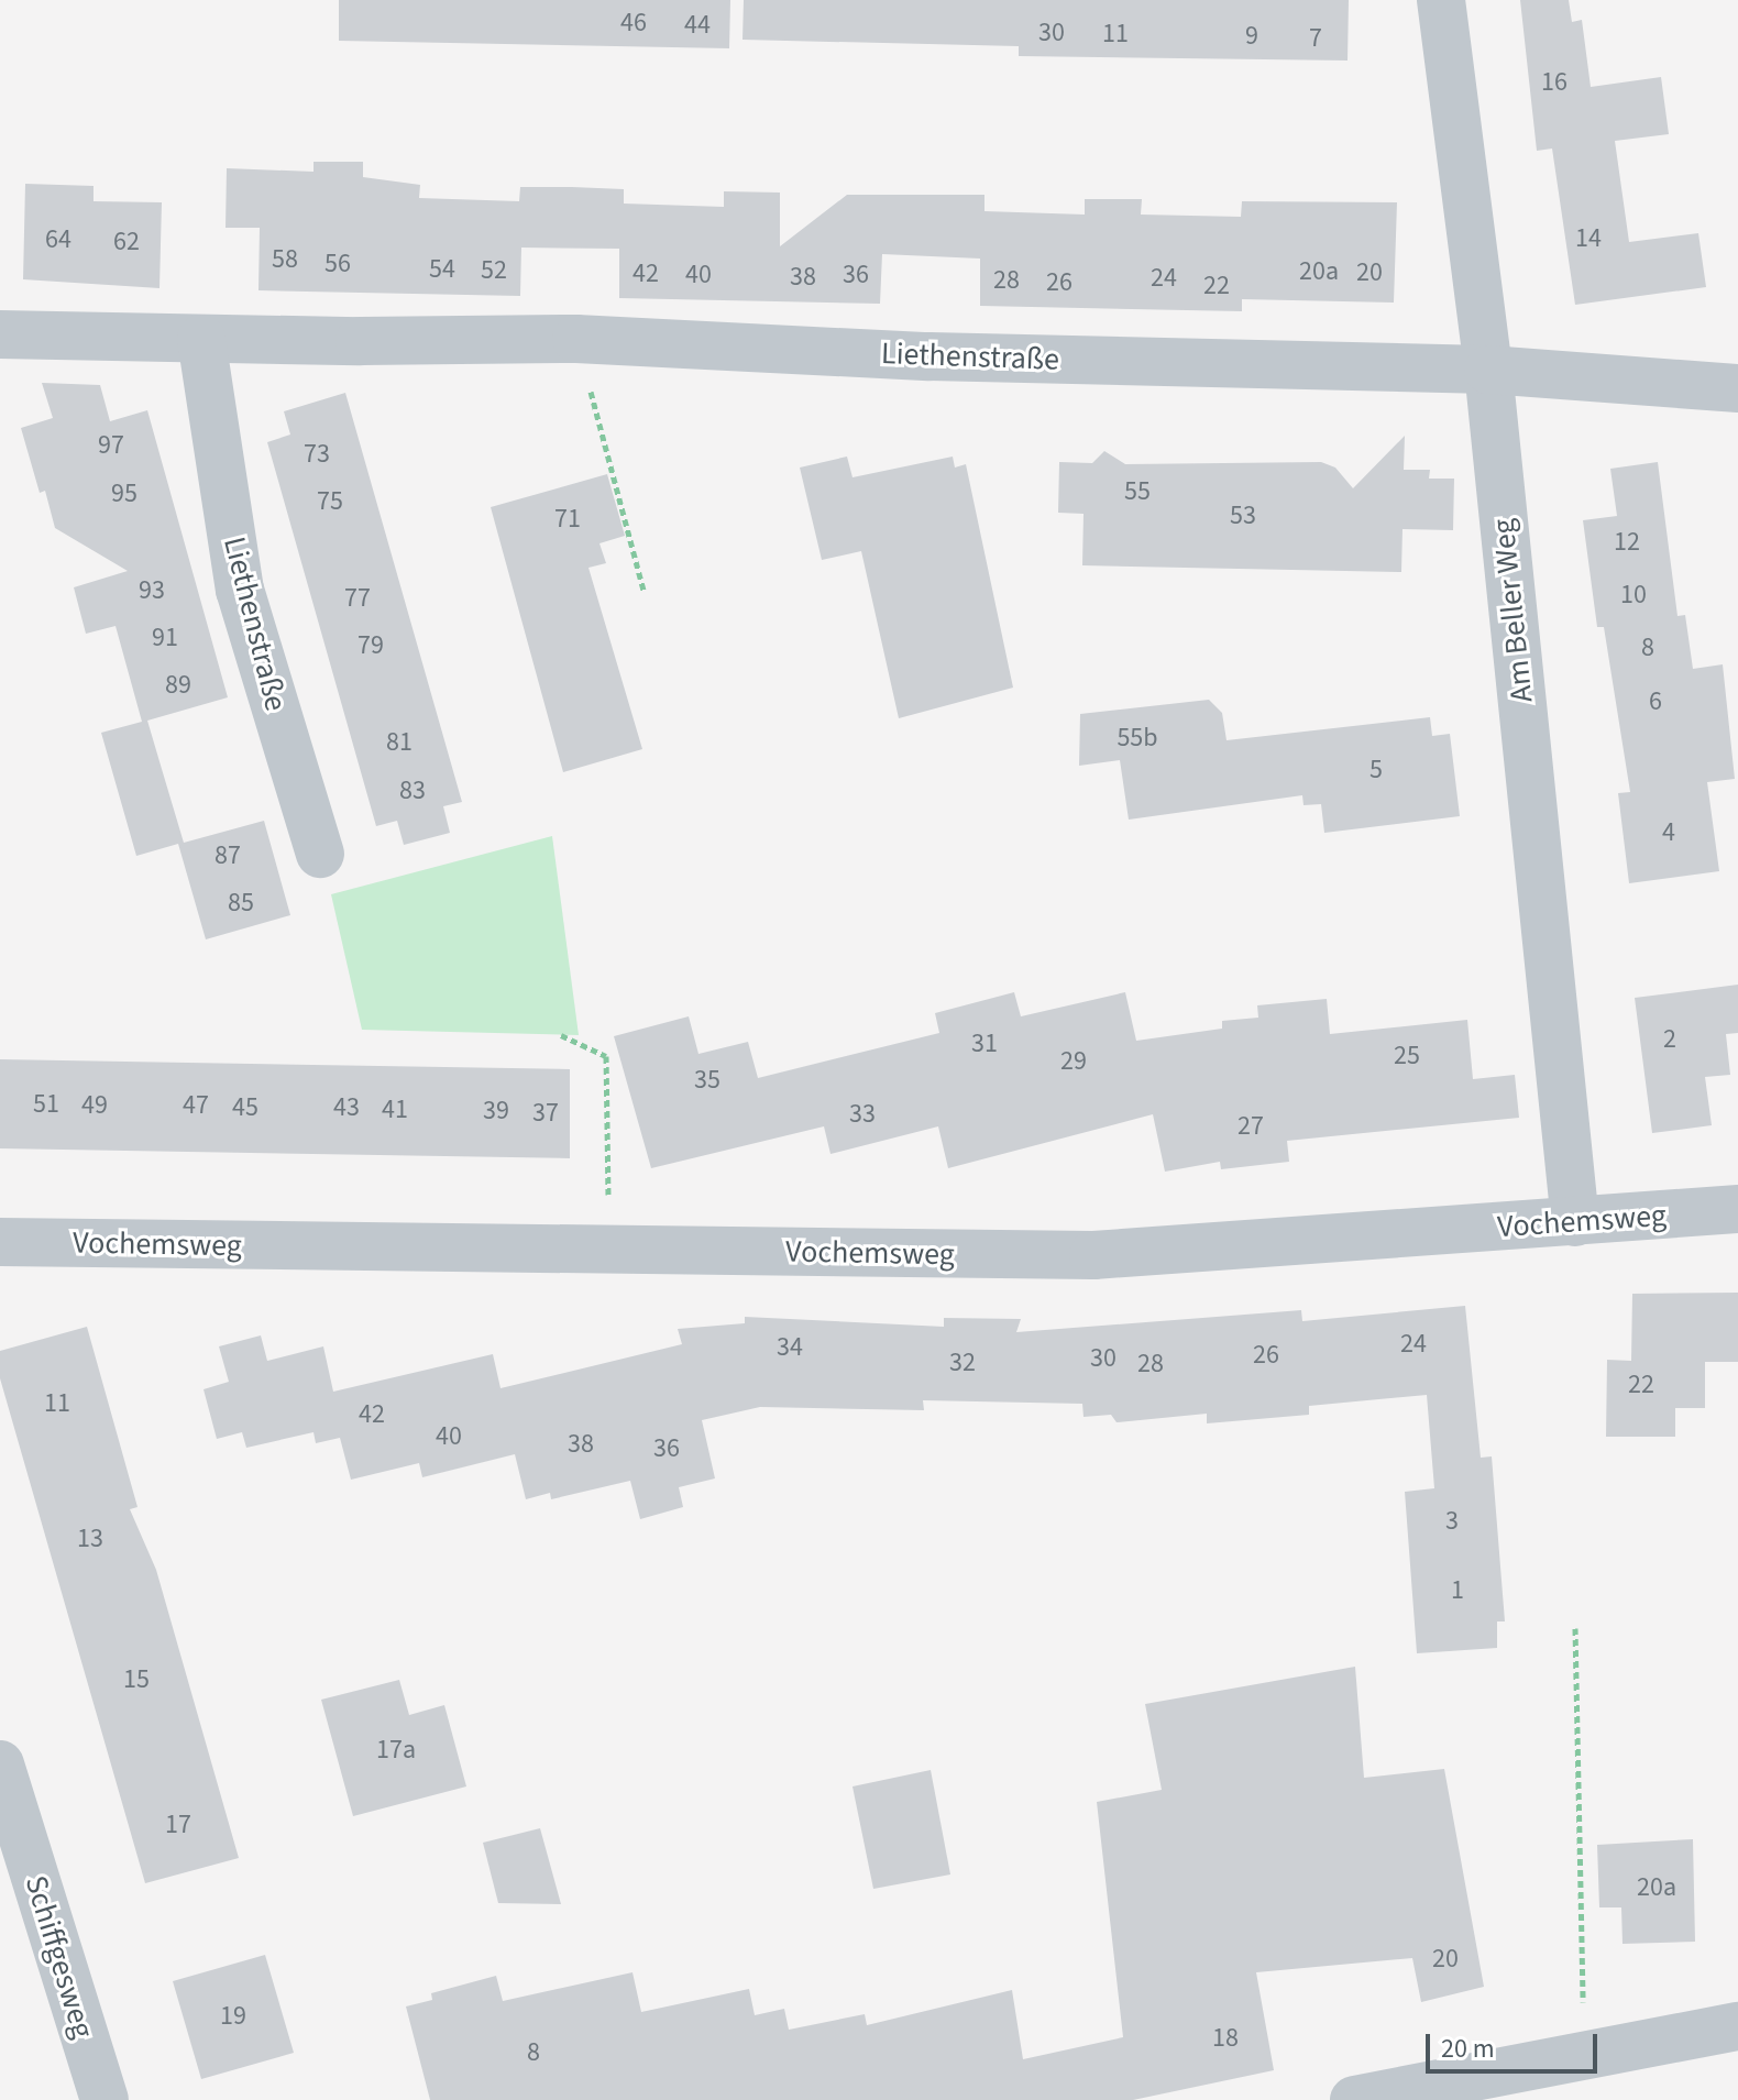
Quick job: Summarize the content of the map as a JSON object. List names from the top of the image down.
{
  "streets": {
    "street": [
      "Liethenstraße",
      "Am Beller Weg",
      "Vochemsweg",
      "Schiffgesweg"
    ]
  },
  "crossings": [
    ["Liethenstraße", "Am Beller Weg"],
    ["Am Beller Weg", "Vochemsweg"]
  ],
  "house_numbers": [
    "46",
    "44",
    "30",
    "11",
    "9",
    "7",
    "16",
    "14",
    "64",
    "62",
    "58",
    "56",
    "54",
    "52",
    "20a",
    "20",
    "42",
    "40",
    "36",
    "38",
    "24",
    "28",
    "26",
    "22",
    "97",
    "73",
    "55",
    "95",
    "75",
    "53",
    "71",
    "12",
    "93",
    "10",
    "77",
    "91",
    "79",
    "8",
    "89",
    "6",
    "55b",
    "81",
    "5",
    "83",
    "4",
    "87",
    "85",
    "2",
    "31",
    "25",
    "29",
    "35",
    "51",
    "49",
    "47",
    "45",
    "43",
    "41",
    "39",
    "37",
    "33",
    "27",
    "24",
    "34",
    "26",
    "30",
    "32",
    "28",
    "22",
    "11",
    "42",
    "40",
    "38",
    "36",
    "3",
    "13",
    "1",
    "15",
    "17a",
    "17",
    "20a",
    "20",
    "19",
    "18",
    "8"
  ],
  "scale_bar": "20 m"
}
